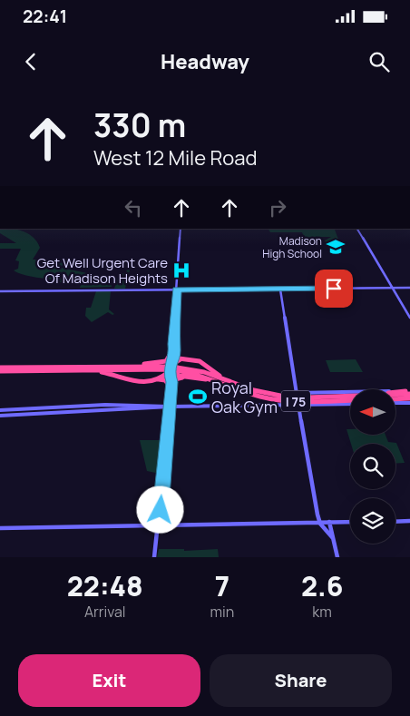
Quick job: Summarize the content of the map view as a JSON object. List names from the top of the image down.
{
  "streets": {
    "highway": ["I 75"]
  },
  "places": {
    "school or university": ["Madison High School"],
    "hospital": ["Get Well Urgent Care Of Madison Heights"],
    "sports": ["Royal Oak Gym"]
  },
  "north": "left",
  "page": {
    "status": "22:41",
    "header": "Headway",
    "turn": ["330 m", "West 12 Mile Road"],
    "eta": [
      "22:48",
      "Arrival",
      "7",
      "min",
      "2.6",
      "km"
    ],
    "buttons": ["Exit", "Share"]
  }
}
